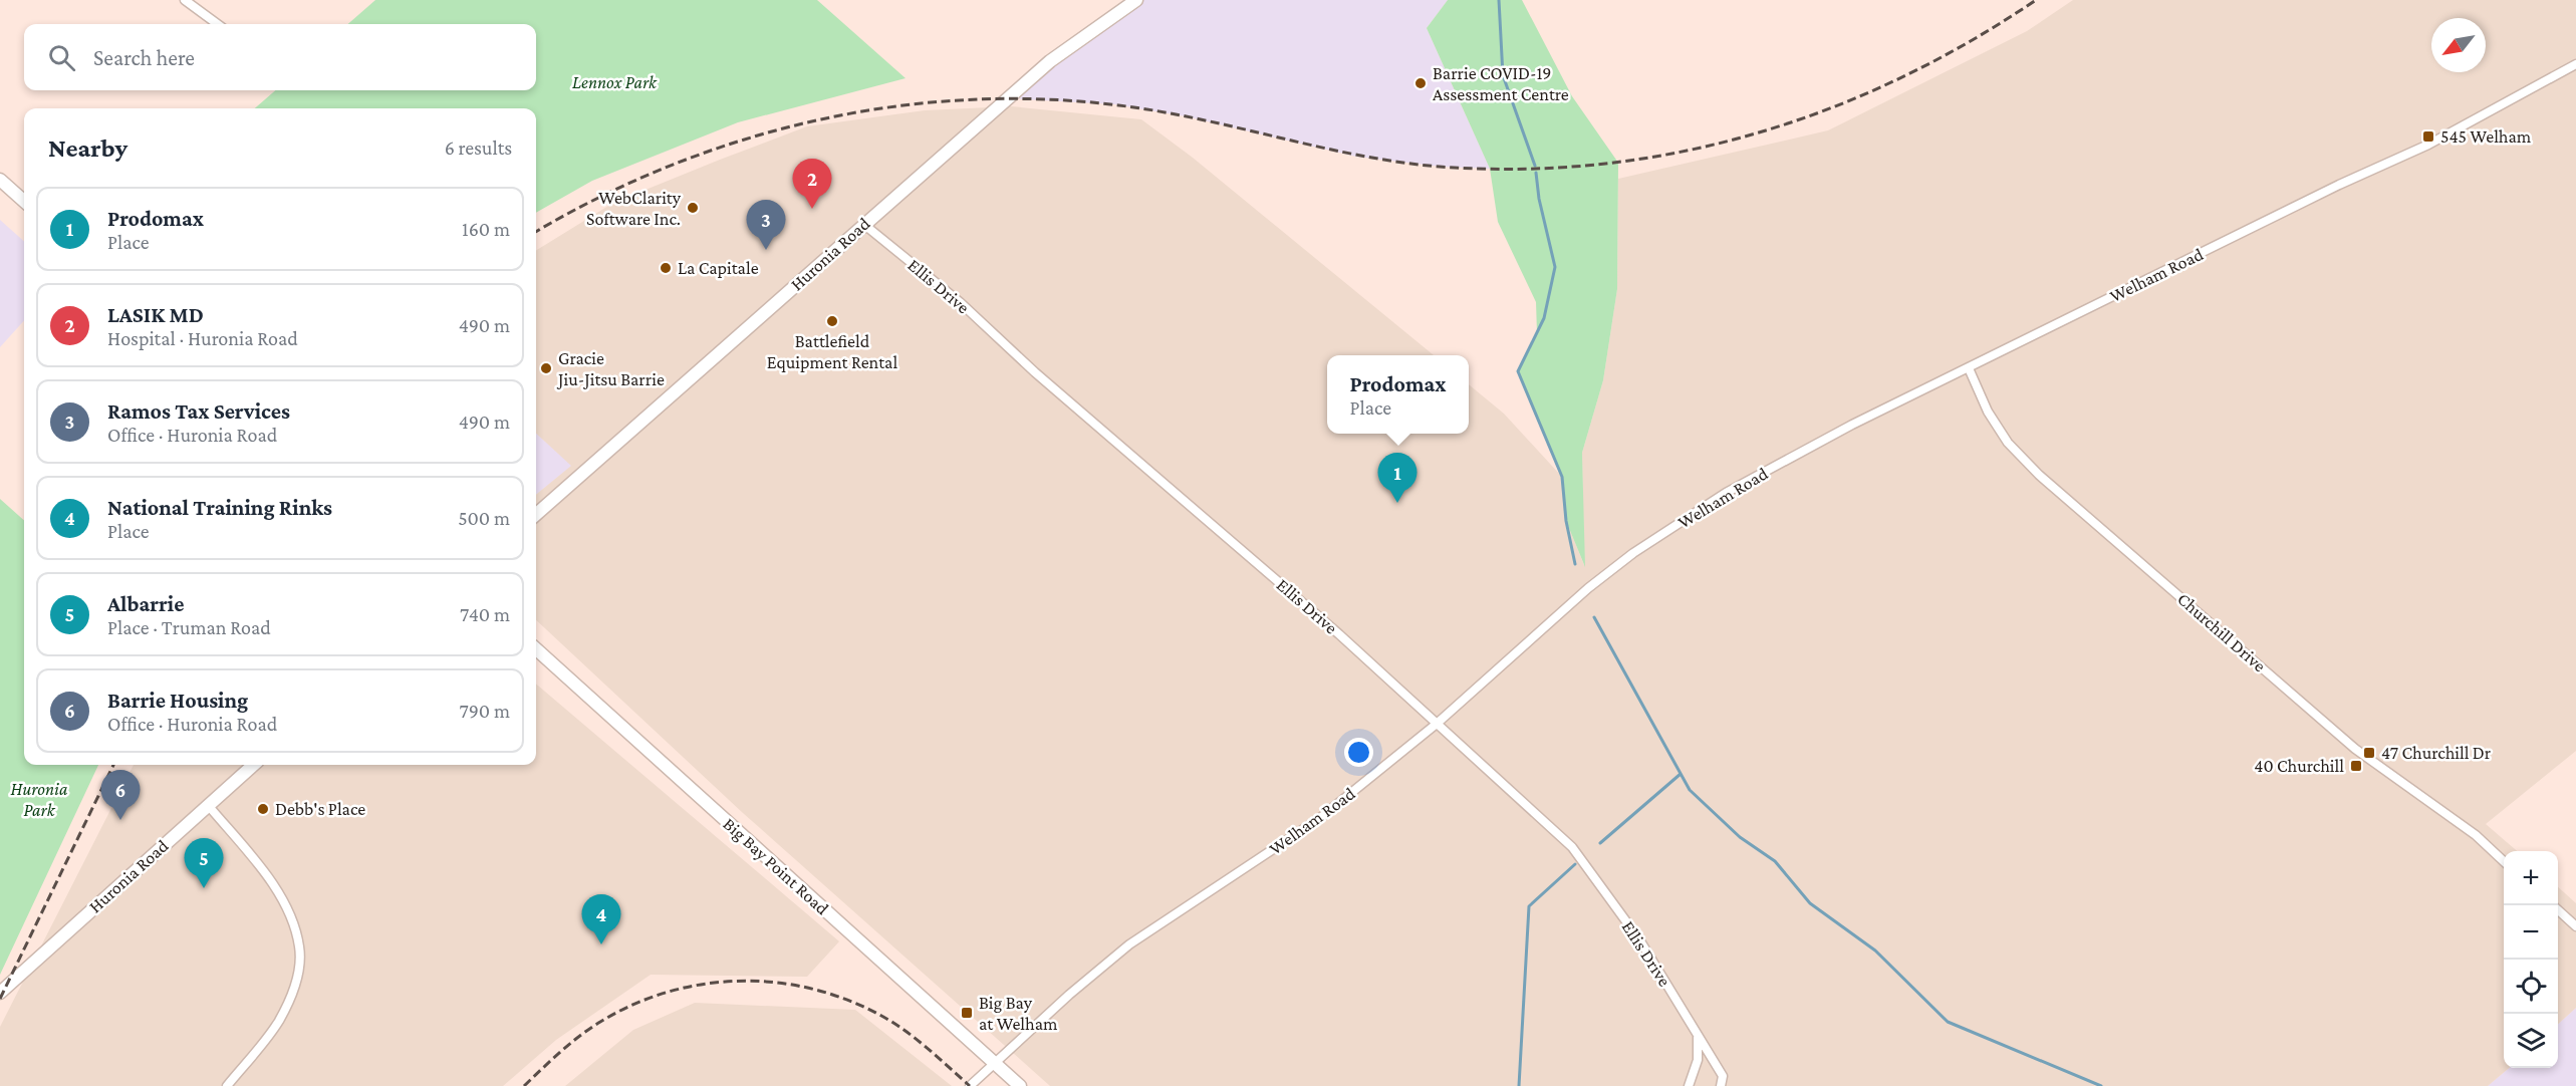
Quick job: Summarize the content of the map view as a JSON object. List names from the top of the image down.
{
  "streets": {
    "main road": ["Huronia Road", "Big Bay Point Road"],
    "street": ["Welham Road", "Ellis Drive", "Churchill Drive"]
  },
  "crossings": [
    ["Huronia Road", "Ellis Drive"],
    ["Welham Road", "Ellis Drive"],
    ["Welham Road", "Churchill Drive"],
    ["Welham Road", "Big Bay Point Road"]
  ],
  "parks": ["Lennox Park", "Huronia Park"],
  "places": {
    "other": [
      "Barrie COVID-19 Assessment Centre",
      "WebClarity Software Inc.",
      "La Capitale",
      "Battlefield Equipment Rental",
      "Gracie Jiu-Jitsu Barrie",
      "Debb's Place"
    ],
    "transit": [
      "545 Welham",
      "47 Churchill Dr",
      "40 Churchill",
      "Big Bay at Welham"
    ]
  },
  "north": "bottom left",
  "page": {
    "search": "Search here",
    "heading": ["Nearby", "6 results"],
    "pins": [
      "2",
      "3",
      "1",
      "6",
      "5",
      "4"
    ],
    "list": [
      {
        "mark": "1",
        "name": "Prodomax",
        "note": "Place",
        "value": "160 m"
      },
      {
        "mark": "2",
        "name": "LASIK MD",
        "note": "Hospital · Huronia Road",
        "value": "490 m"
      },
      {
        "mark": "3",
        "name": "Ramos Tax Services",
        "note": "Office · Huronia Road",
        "value": "490 m"
      },
      {
        "mark": "4",
        "name": "National Training Rinks",
        "note": "Place",
        "value": "500 m"
      },
      {
        "mark": "5",
        "name": "Albarrie",
        "note": "Place · Truman Road",
        "value": "740 m"
      },
      {
        "mark": "6",
        "name": "Barrie Housing",
        "note": "Office · Huronia Road",
        "value": "790 m"
      }
    ],
    "popup": ["Prodomax", "Place"],
    "map_buttons": ["+", "−"]
  }
}
